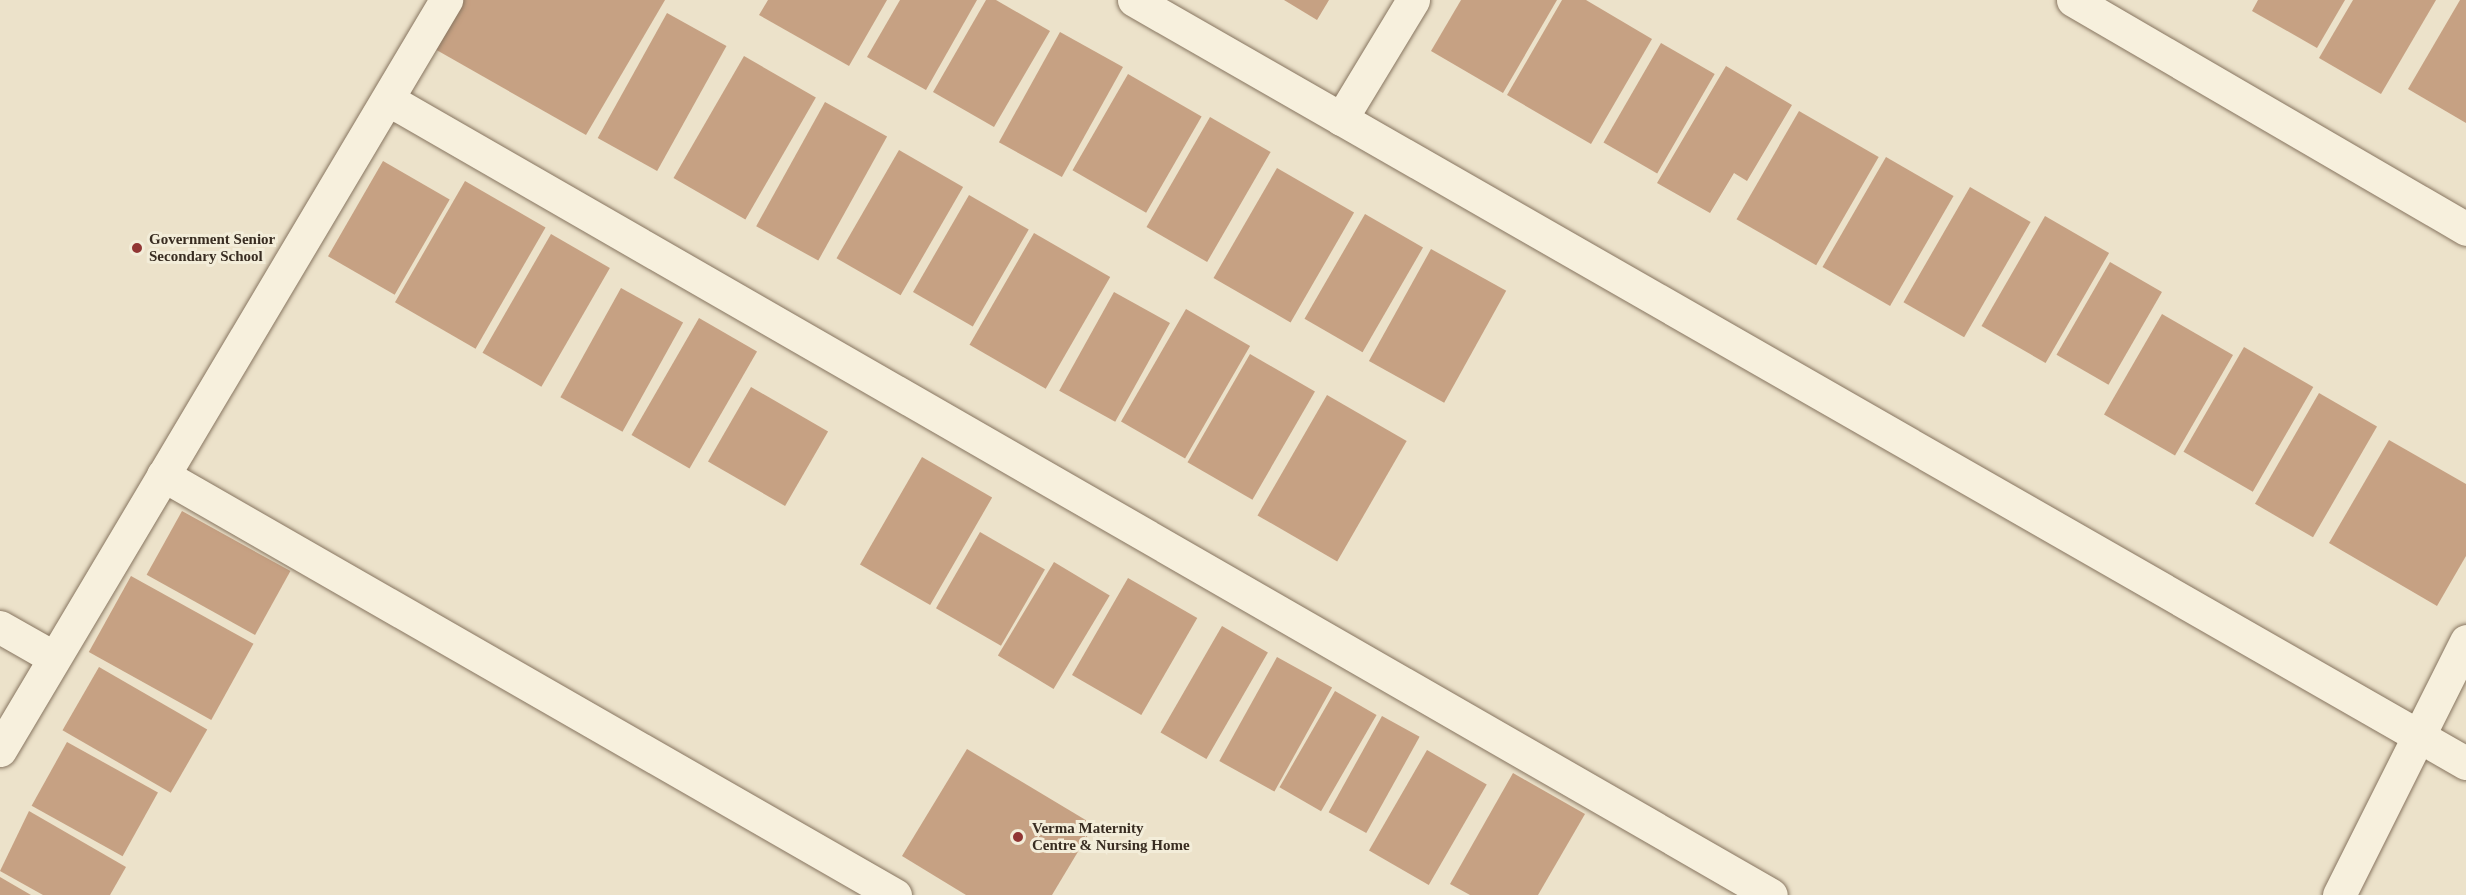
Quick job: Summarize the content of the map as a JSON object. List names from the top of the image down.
{
  "places": ["Government Senior Secondary School", "Verma Maternity Centre & Nursing Home"]
}
